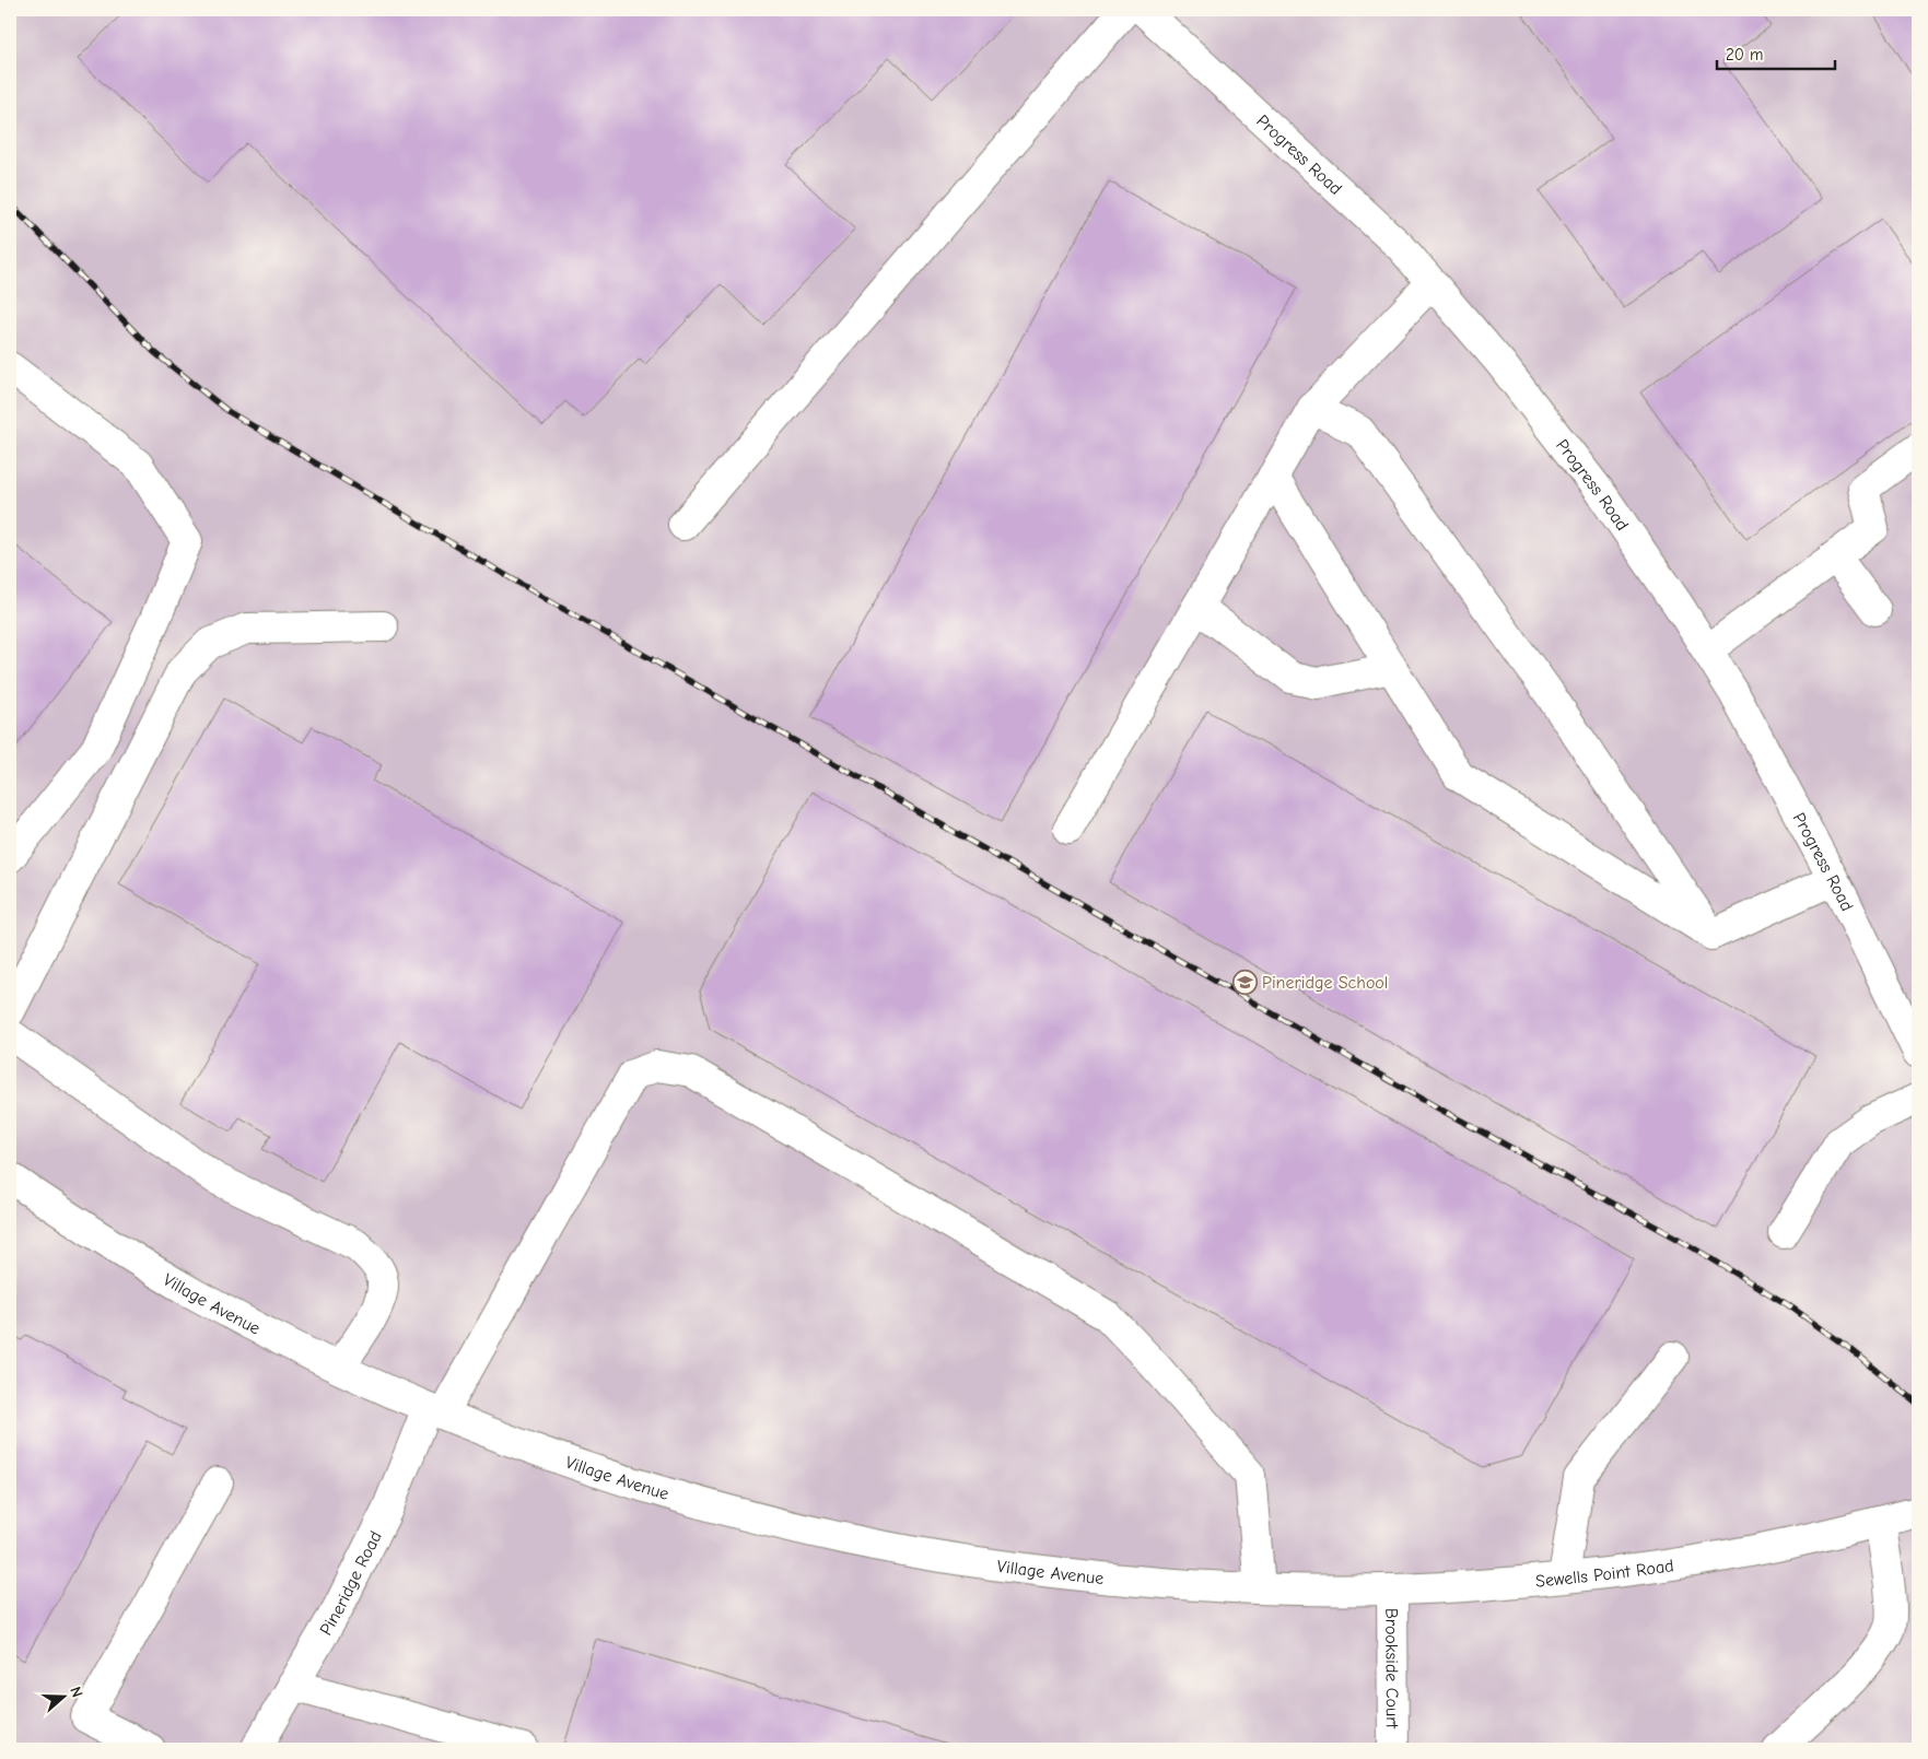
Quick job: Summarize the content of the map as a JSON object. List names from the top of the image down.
{
  "streets": {
    "street": [
      "Progress Road",
      "Village Avenue",
      "Sewells Point Road",
      "Pineridge Road",
      "Brookside Court"
    ]
  },
  "crossings": [
    ["Village Avenue", "Sewells Point Road"],
    ["Village Avenue", "Pineridge Road"],
    ["Sewells Point Road", "Pineridge Road"],
    ["Sewells Point Road", "Brookside Court"]
  ],
  "places": {
    "school or university": ["Pineridge School"]
  },
  "scale_bar": "20 m",
  "north": "right"
}
